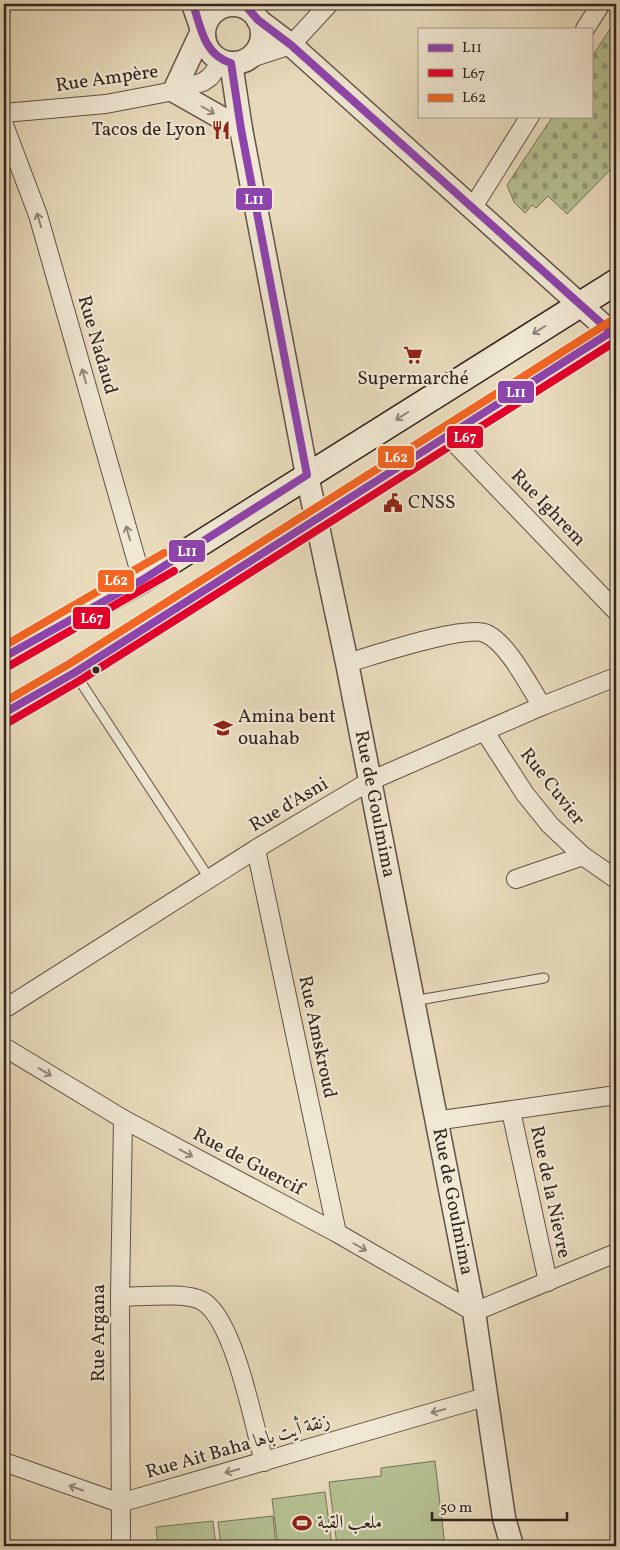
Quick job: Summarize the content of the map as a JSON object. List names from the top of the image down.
{
  "streets": {
    "street": [
      "Rue Ampère",
      "Rue Nadaud",
      "Rue Ighrem",
      "Rue Cuvier",
      "Rue de Goulmima",
      "Rue d'Asni",
      "Rue Amskroud",
      "Rue de Guercif",
      "Rue de la Nievre",
      "Rue Argana",
      "Rue Ait Baha زنقة أيت باها"
    ]
  },
  "crossings": [
    ["Rue Ampère", "Rue de Goulmima"],
    ["Rue Cuvier", "Rue d'Asni"],
    ["Rue de Goulmima", "Rue d'Asni"],
    ["Rue de Goulmima", "Rue de Guercif"],
    ["Rue de Goulmima", "Rue Ait Baha زنقة أيت باها"],
    ["Rue d'Asni", "Rue Amskroud"],
    ["Rue Amskroud", "Rue de Guercif"],
    ["Rue de Guercif", "Rue Argana"],
    ["Rue Argana", "Rue Ait Baha زنقة أيت باها"]
  ],
  "one_way": ["Rue Nadaud", "Rue de Guercif", "Rue Ait Baha زنقة أيت باها"],
  "places": {
    "restaurant": ["Tacos de Lyon"],
    "supermarket": ["Supermarché"],
    "public building": ["CNSS"],
    "school or university": ["Amina bent ouahab"],
    "sports": ["ملعب القبة"]
  },
  "lines": ["transit line L11", "transit line L62", "transit line L67"],
  "legend": ["L11", "L67", "L62"],
  "scale_bar": "50 m"
}
